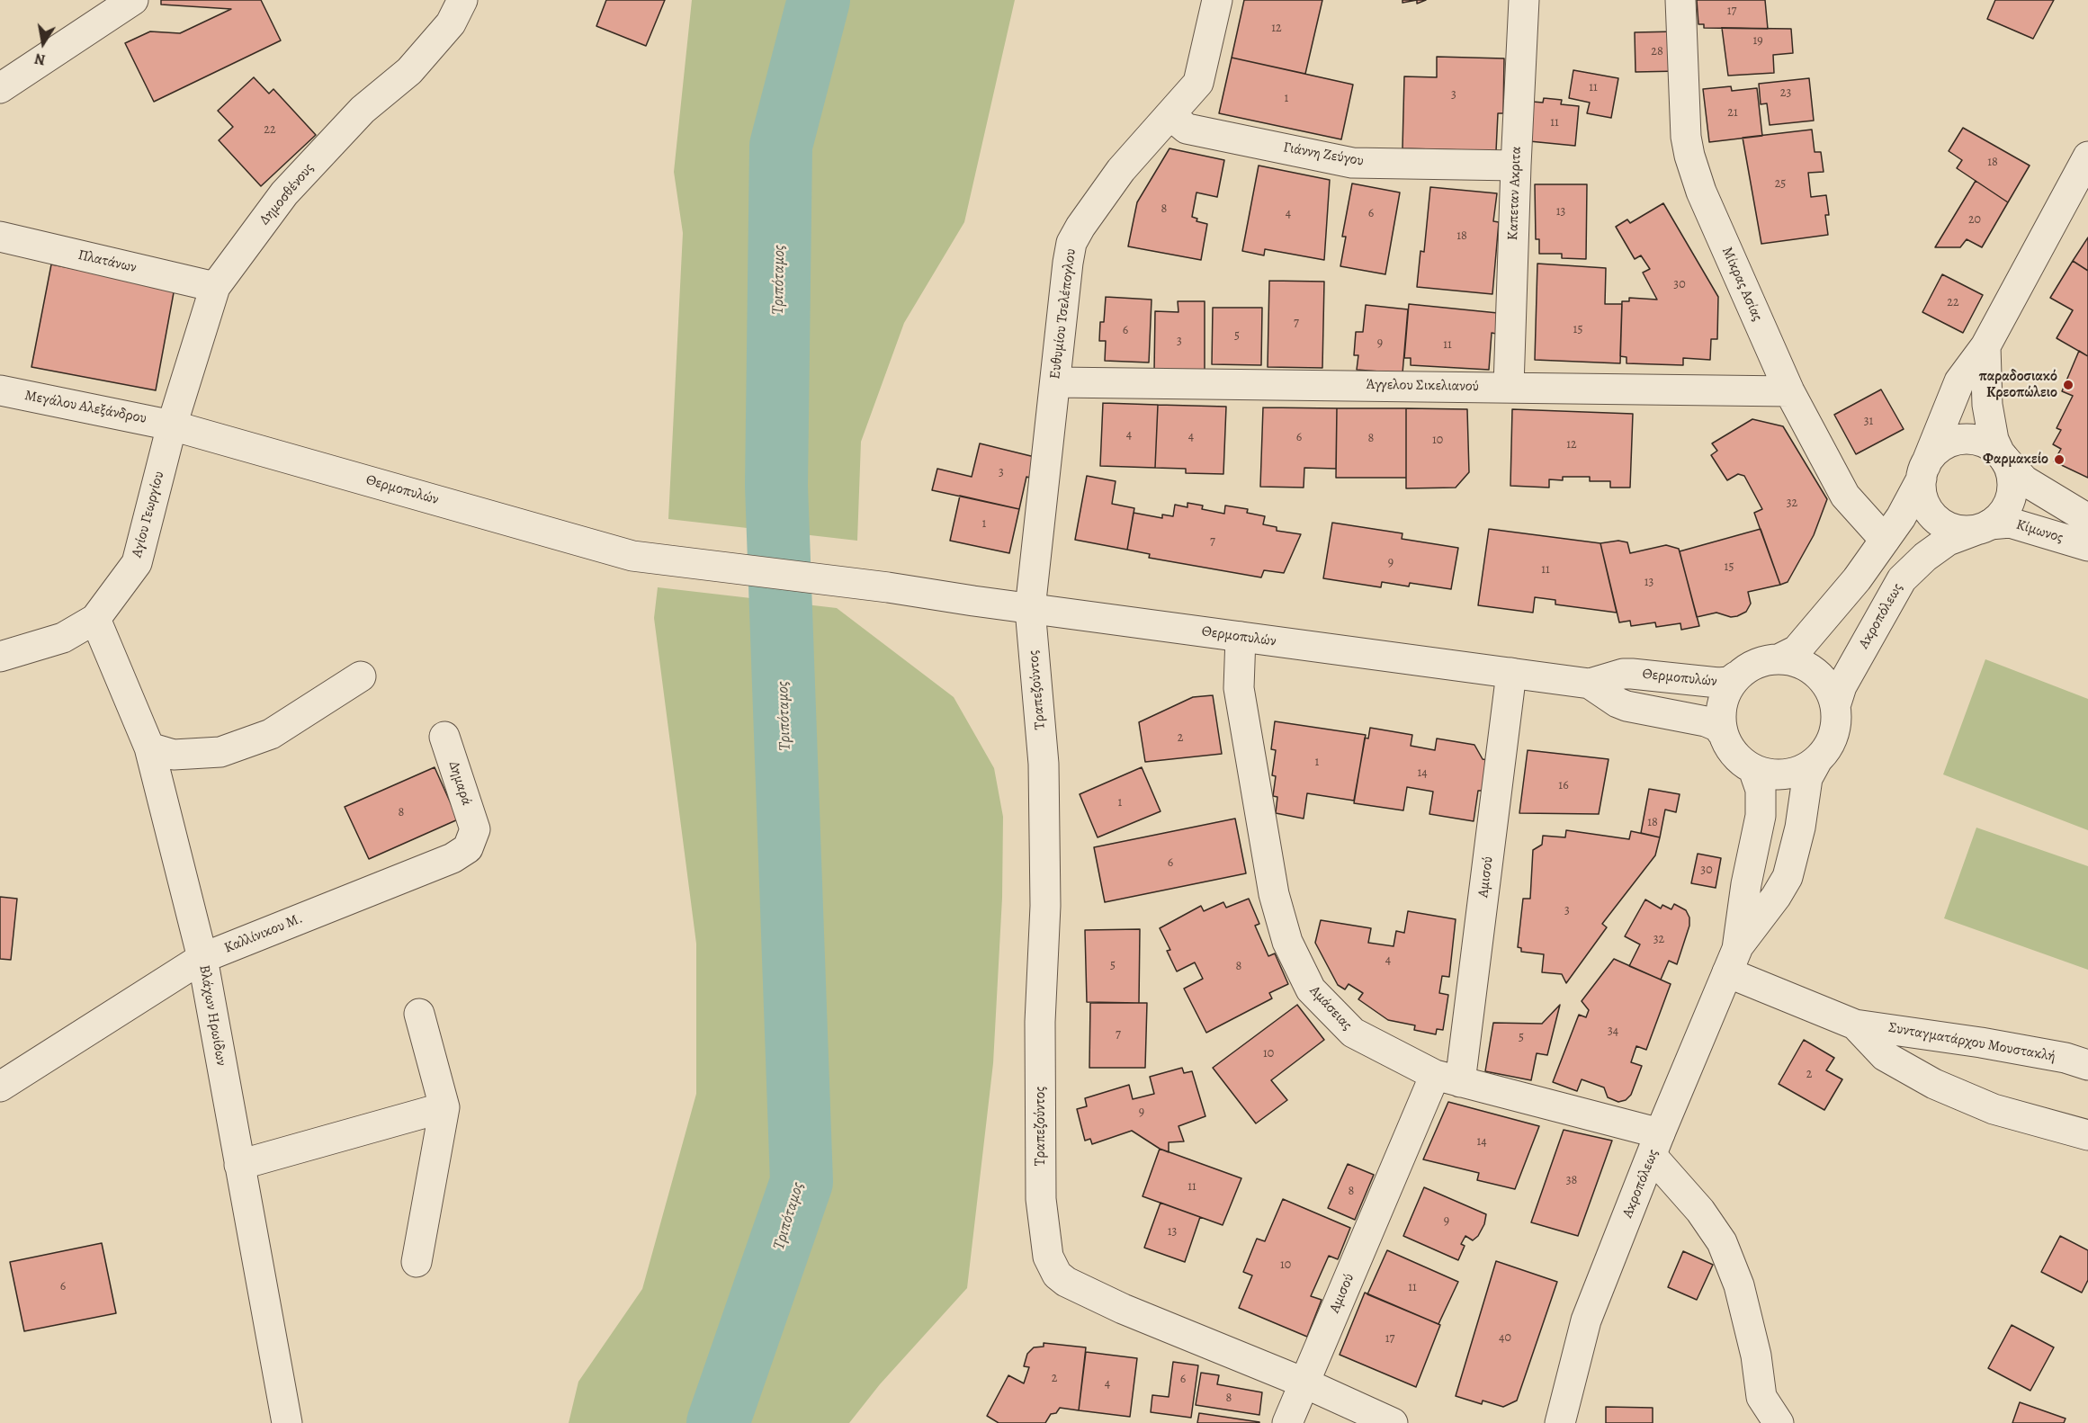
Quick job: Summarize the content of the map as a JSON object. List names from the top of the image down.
{
  "streets": {
    "street": [
      "Γιάννη Ζεύγου",
      "Καπεταν Ακριτα",
      "Δημοσθένους",
      "Πλατάνων",
      "Μίκρας Ασίας",
      "Ευθυμίου Τσελέπογλου",
      "Άγγελου Σικελιανού",
      "Μεγάλου Αλεξάνδρου",
      "Θερμοπυλών",
      "Αγίου Γεωργίου",
      "Κίμωνος",
      "Ακροπόλεως",
      "Τραπεζούντος",
      "Δημαρά",
      "Αμισού",
      "Καλλίνικου Μ.",
      "Αμάσειας",
      "Βλάχων Ηρωίδων",
      "Συνταγματάρχου Μουστακλή"
    ]
  },
  "crossings": [
    ["Γιάννη Ζεύγου", "Καπεταν Ακριτα"],
    ["Γιάννη Ζεύγου", "Ευθυμίου Τσελέπογλου"],
    ["Καπεταν Ακριτα", "Άγγελου Σικελιανού"],
    ["Δημοσθένους", "Πλατάνων"],
    ["Δημοσθένους", "Μεγάλου Αλεξάνδρου"],
    ["Δημοσθένους", "Θερμοπυλών"],
    ["Δημοσθένους", "Αγίου Γεωργίου"],
    ["Μίκρας Ασίας", "Άγγελου Σικελιανού"],
    ["Ευθυμίου Τσελέπογλου", "Άγγελου Σικελιανού"],
    ["Ευθυμίου Τσελέπογλου", "Θερμοπυλών"],
    ["Ευθυμίου Τσελέπογλου", "Τραπεζούντος"],
    ["Μεγάλου Αλεξάνδρου", "Θερμοπυλών"],
    ["Μεγάλου Αλεξάνδρου", "Αγίου Γεωργίου"],
    ["Θερμοπυλών", "Αγίου Γεωργίου"],
    ["Θερμοπυλών", "Ακροπόλεως"],
    ["Θερμοπυλών", "Τραπεζούντος"],
    ["Θερμοπυλών", "Αμισού"],
    ["Θερμοπυλών", "Αμάσειας"],
    ["Αγίου Γεωργίου", "Βλάχων Ηρωίδων"],
    ["Κίμωνος", "Ακροπόλεως"],
    ["Ακροπόλεως", "Αμάσειας"],
    ["Τραπεζούντος", "Αμισού"],
    ["Δημαρά", "Καλλίνικου Μ."],
    ["Αμισού", "Αμάσειας"],
    ["Καλλίνικου Μ.", "Βλάχων Ηρωίδων"]
  ],
  "water": ["Τριπόταμος"],
  "places": ["παραδοσιακό Κρεοπώλειο", "Φαρμακείο"],
  "house_numbers": [
    "17",
    "12",
    "19",
    "28",
    "11",
    "23",
    "3",
    "1",
    "21",
    "11",
    "22",
    "18",
    "25",
    "8",
    "13",
    "4",
    "6",
    "20",
    "18",
    "30",
    "22",
    "7",
    "15",
    "6",
    "5",
    "3",
    "9",
    "11",
    "31",
    "4",
    "4",
    "6",
    "8",
    "10",
    "12",
    "3",
    "32",
    "1",
    "7",
    "9",
    "15",
    "11",
    "13",
    "2",
    "1",
    "14",
    "16",
    "1",
    "8",
    "18",
    "6",
    "30",
    "3",
    "32",
    "4",
    "5",
    "8",
    "34",
    "7",
    "5",
    "10",
    "2",
    "9",
    "14",
    "38",
    "11",
    "8",
    "9",
    "13",
    "10",
    "6",
    "11",
    "40",
    "17",
    "2",
    "6",
    "4",
    "8"
  ],
  "north": "bottom"
}
